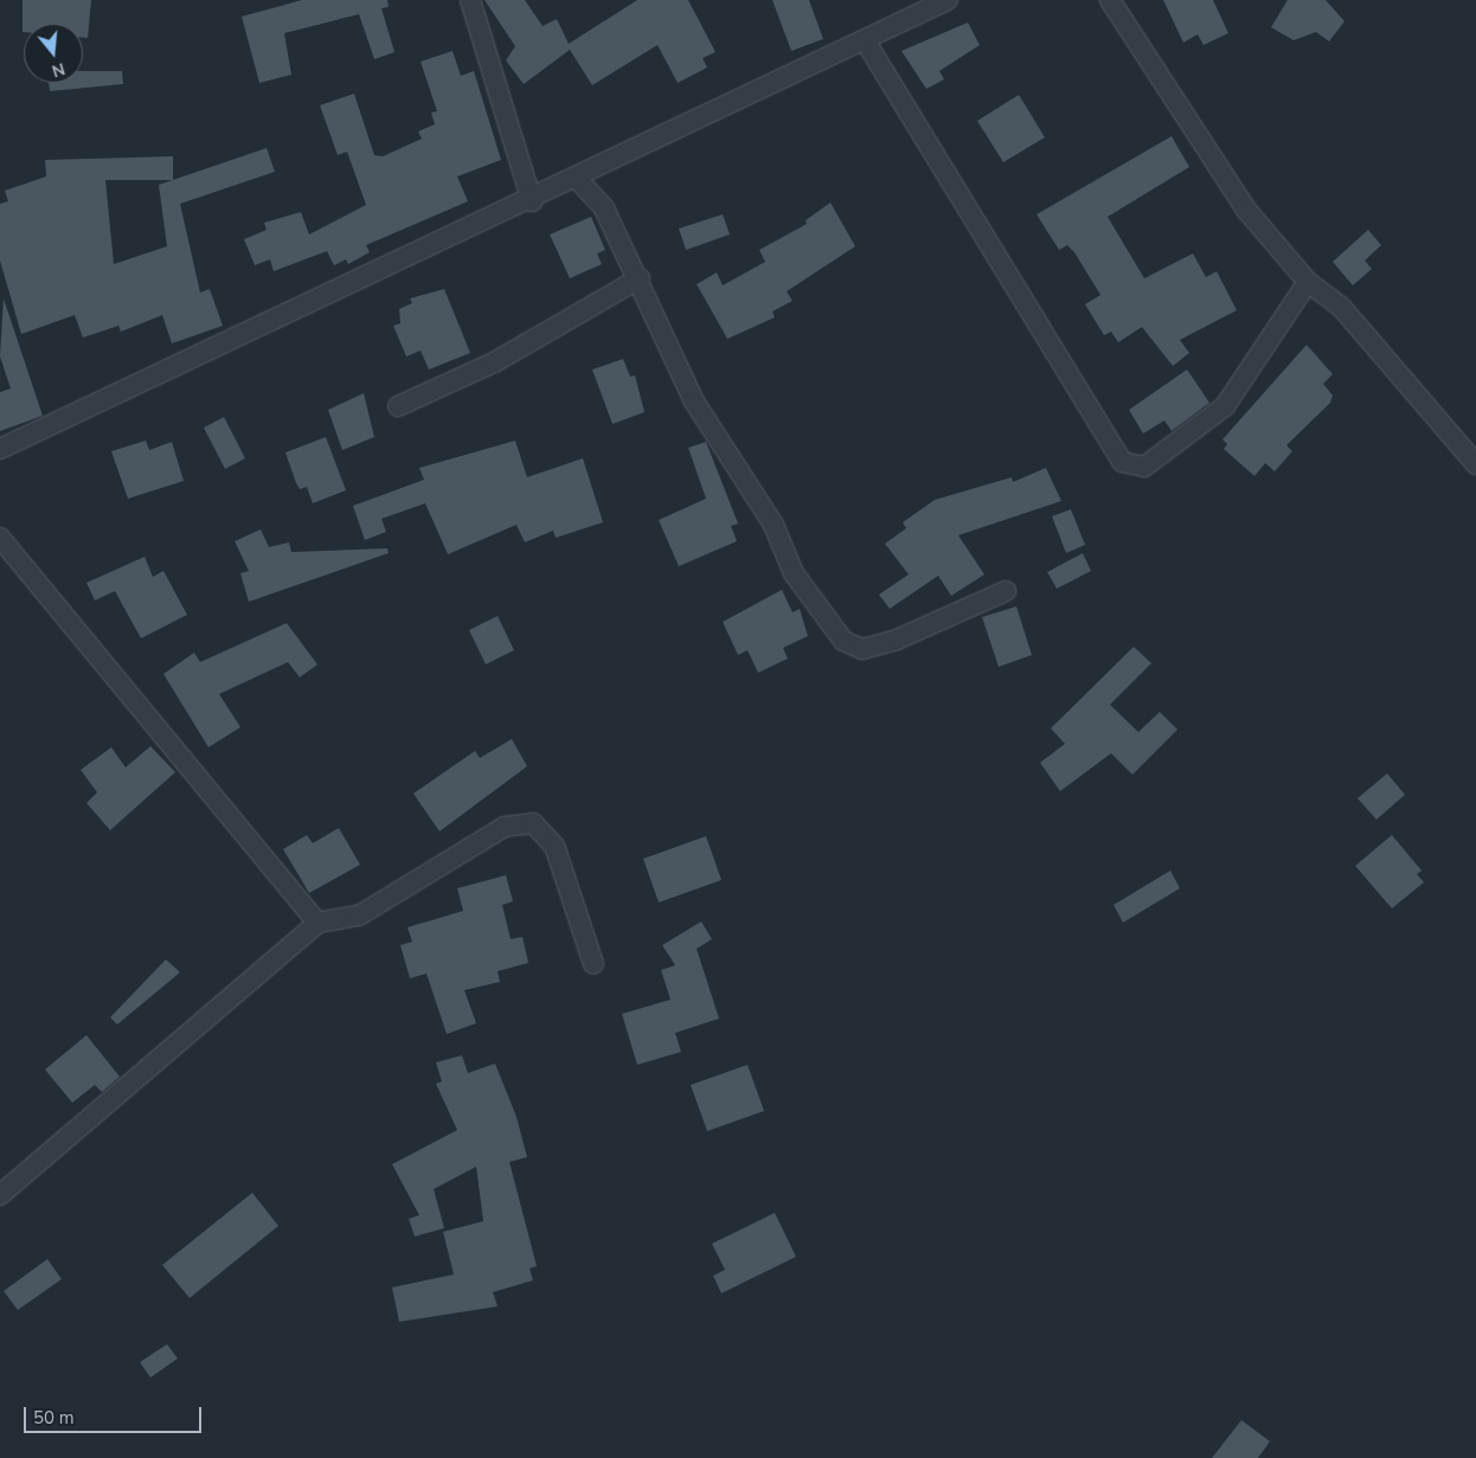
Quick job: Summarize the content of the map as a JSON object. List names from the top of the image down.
{
  "scale_bar": "50 m",
  "north": "bottom"
}
